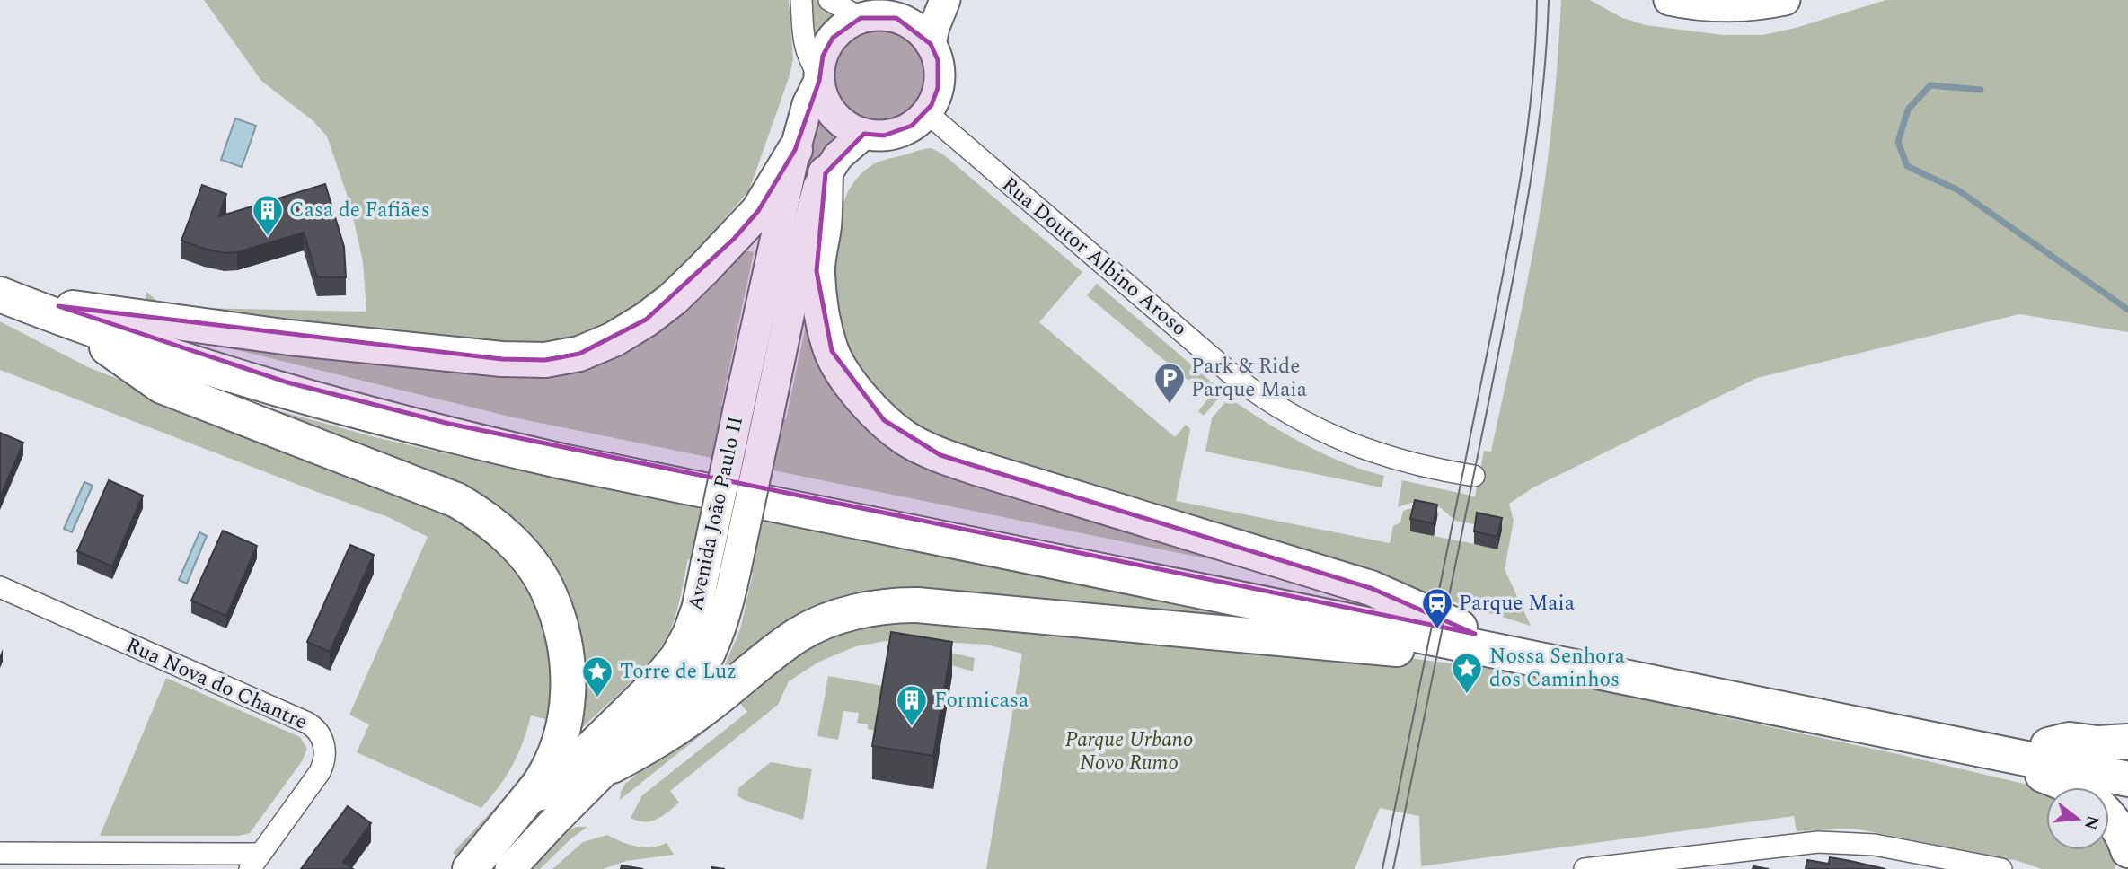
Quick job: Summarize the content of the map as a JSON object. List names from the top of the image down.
{
  "streets": {
    "main road": ["Avenida João Paulo II"],
    "street": ["Rua Doutor Albino Aroso", "Rua Nova do Chantre"]
  },
  "crossings": [
    ["Rua Doutor Albino Aroso", "Avenida João Paulo II"]
  ],
  "parks": ["Parque Urbano Novo Rumo"],
  "places": {
    "building": ["Casa de Fafiães", "Formicasa"],
    "parking": ["Park & Ride Parque Maia"],
    "station": ["Parque Maia"],
    "place": ["Nossa Senhora dos Caminhos", "Torre de Luz"]
  },
  "north": "right"
}
